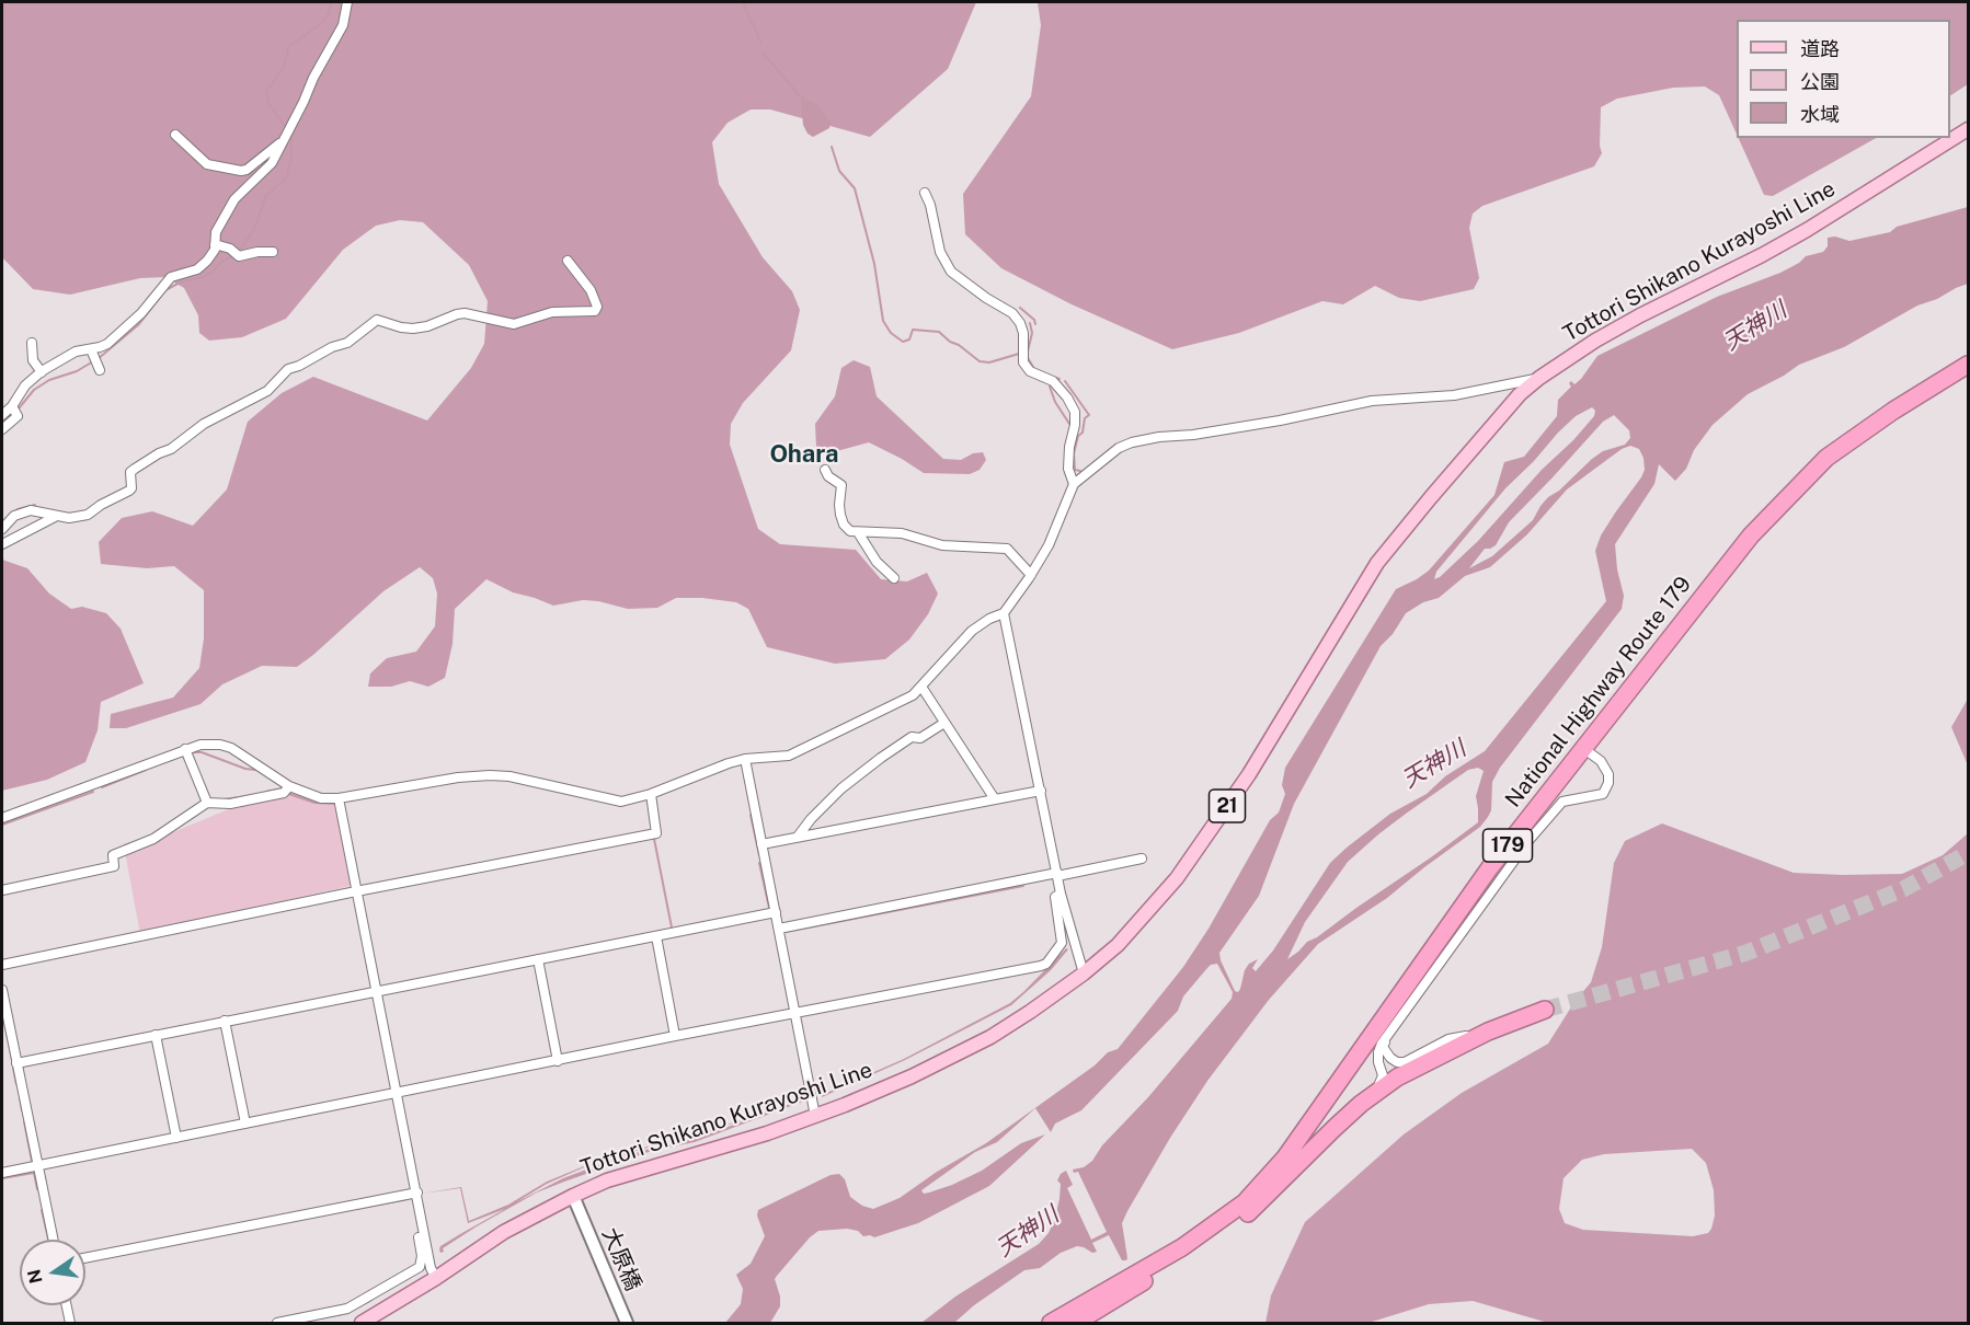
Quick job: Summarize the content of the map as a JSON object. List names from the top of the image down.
{
  "streets": {
    "highway": ["National Highway Route 179", "179"],
    "main road": ["Tottori Shikano Kurayoshi Line", "21"],
    "street": ["大原橋"]
  },
  "crossings": [
    ["Tottori Shikano Kurayoshi Line", "大原橋"]
  ],
  "districts": ["Ohara"],
  "water": ["天神川"],
  "legend": ["道路", "公園", "水域"],
  "north": "left"
}
